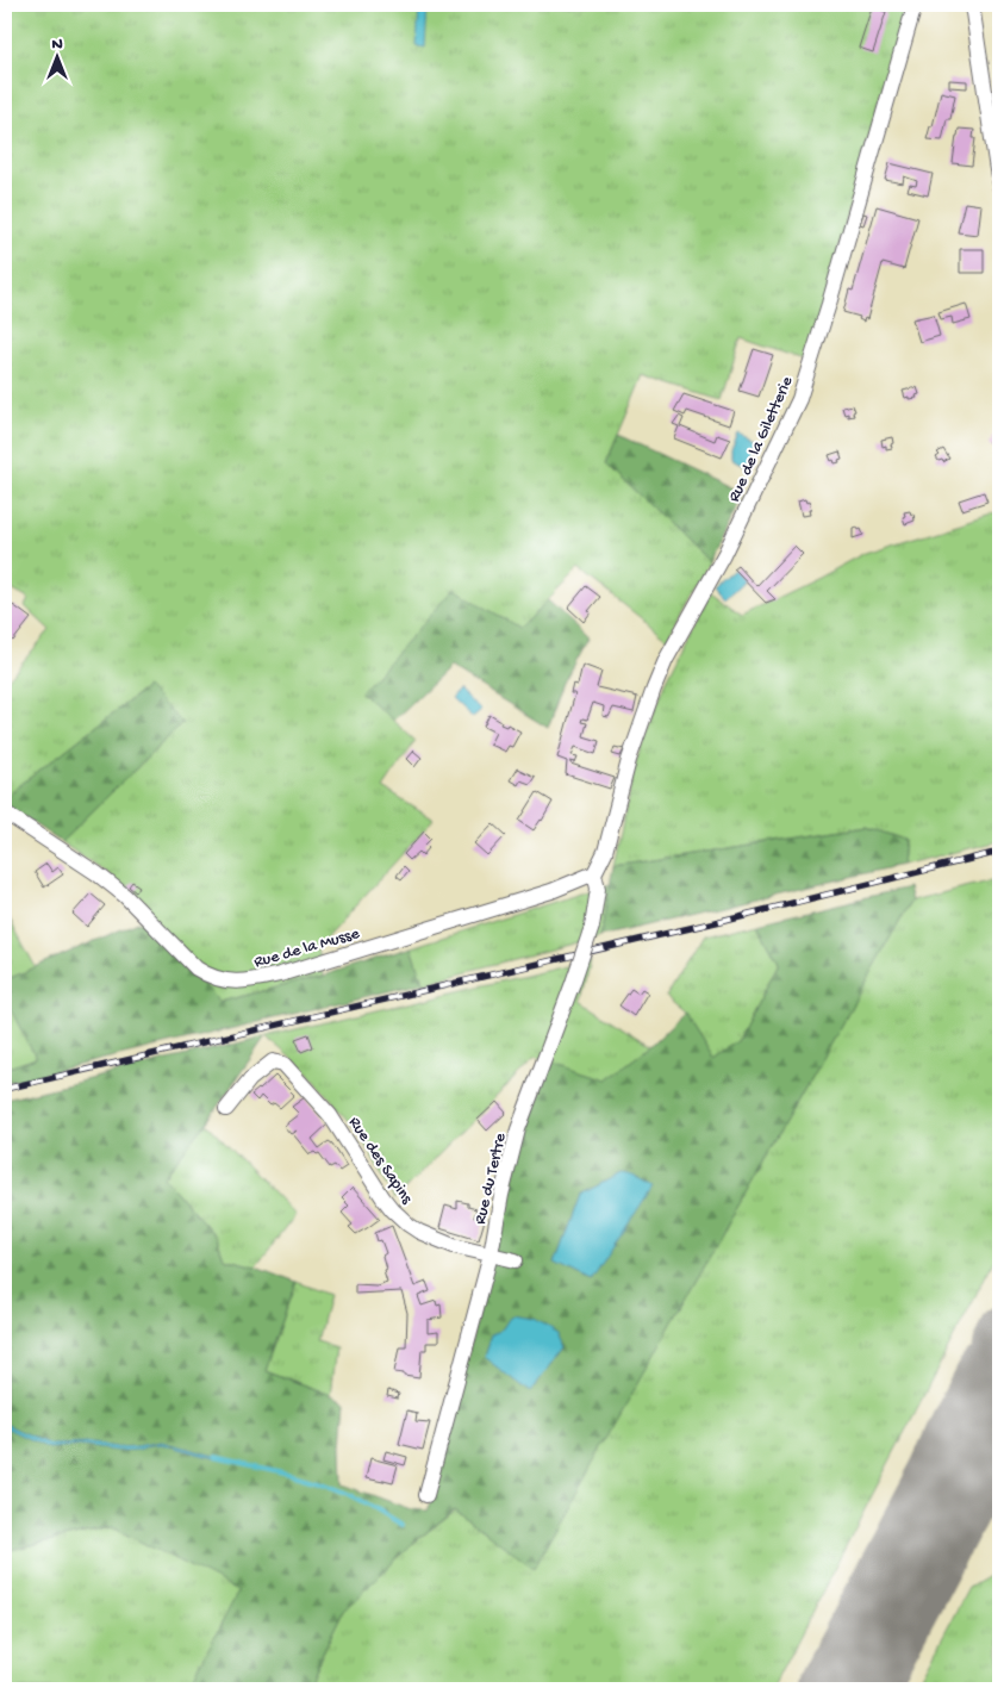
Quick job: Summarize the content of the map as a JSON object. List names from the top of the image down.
{
  "streets": {
    "street": [
      "Rue de la Giletterie",
      "Rue de la Musse",
      "Rue des Sapins",
      "Rue du Tertre"
    ]
  },
  "crossings": [
    ["Rue de la Giletterie", "Rue de la Musse"],
    ["Rue de la Giletterie", "Rue du Tertre"],
    ["Rue de la Musse", "Rue du Tertre"],
    ["Rue des Sapins", "Rue du Tertre"]
  ],
  "north": "top"
}
